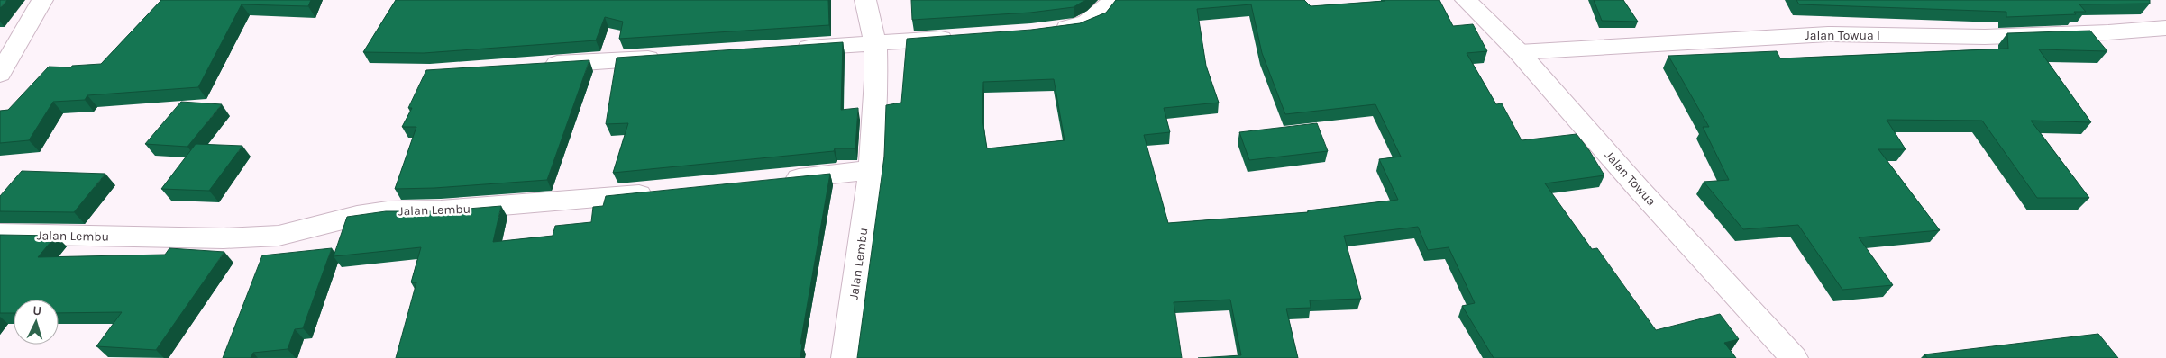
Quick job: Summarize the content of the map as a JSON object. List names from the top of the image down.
{
  "streets": {
    "street": ["Jalan Towua I", "Jalan Towua", "Jalan Lembu"]
  },
  "crossings": [
    ["Jalan Towua I", "Jalan Towua"]
  ],
  "north": "top"
}
